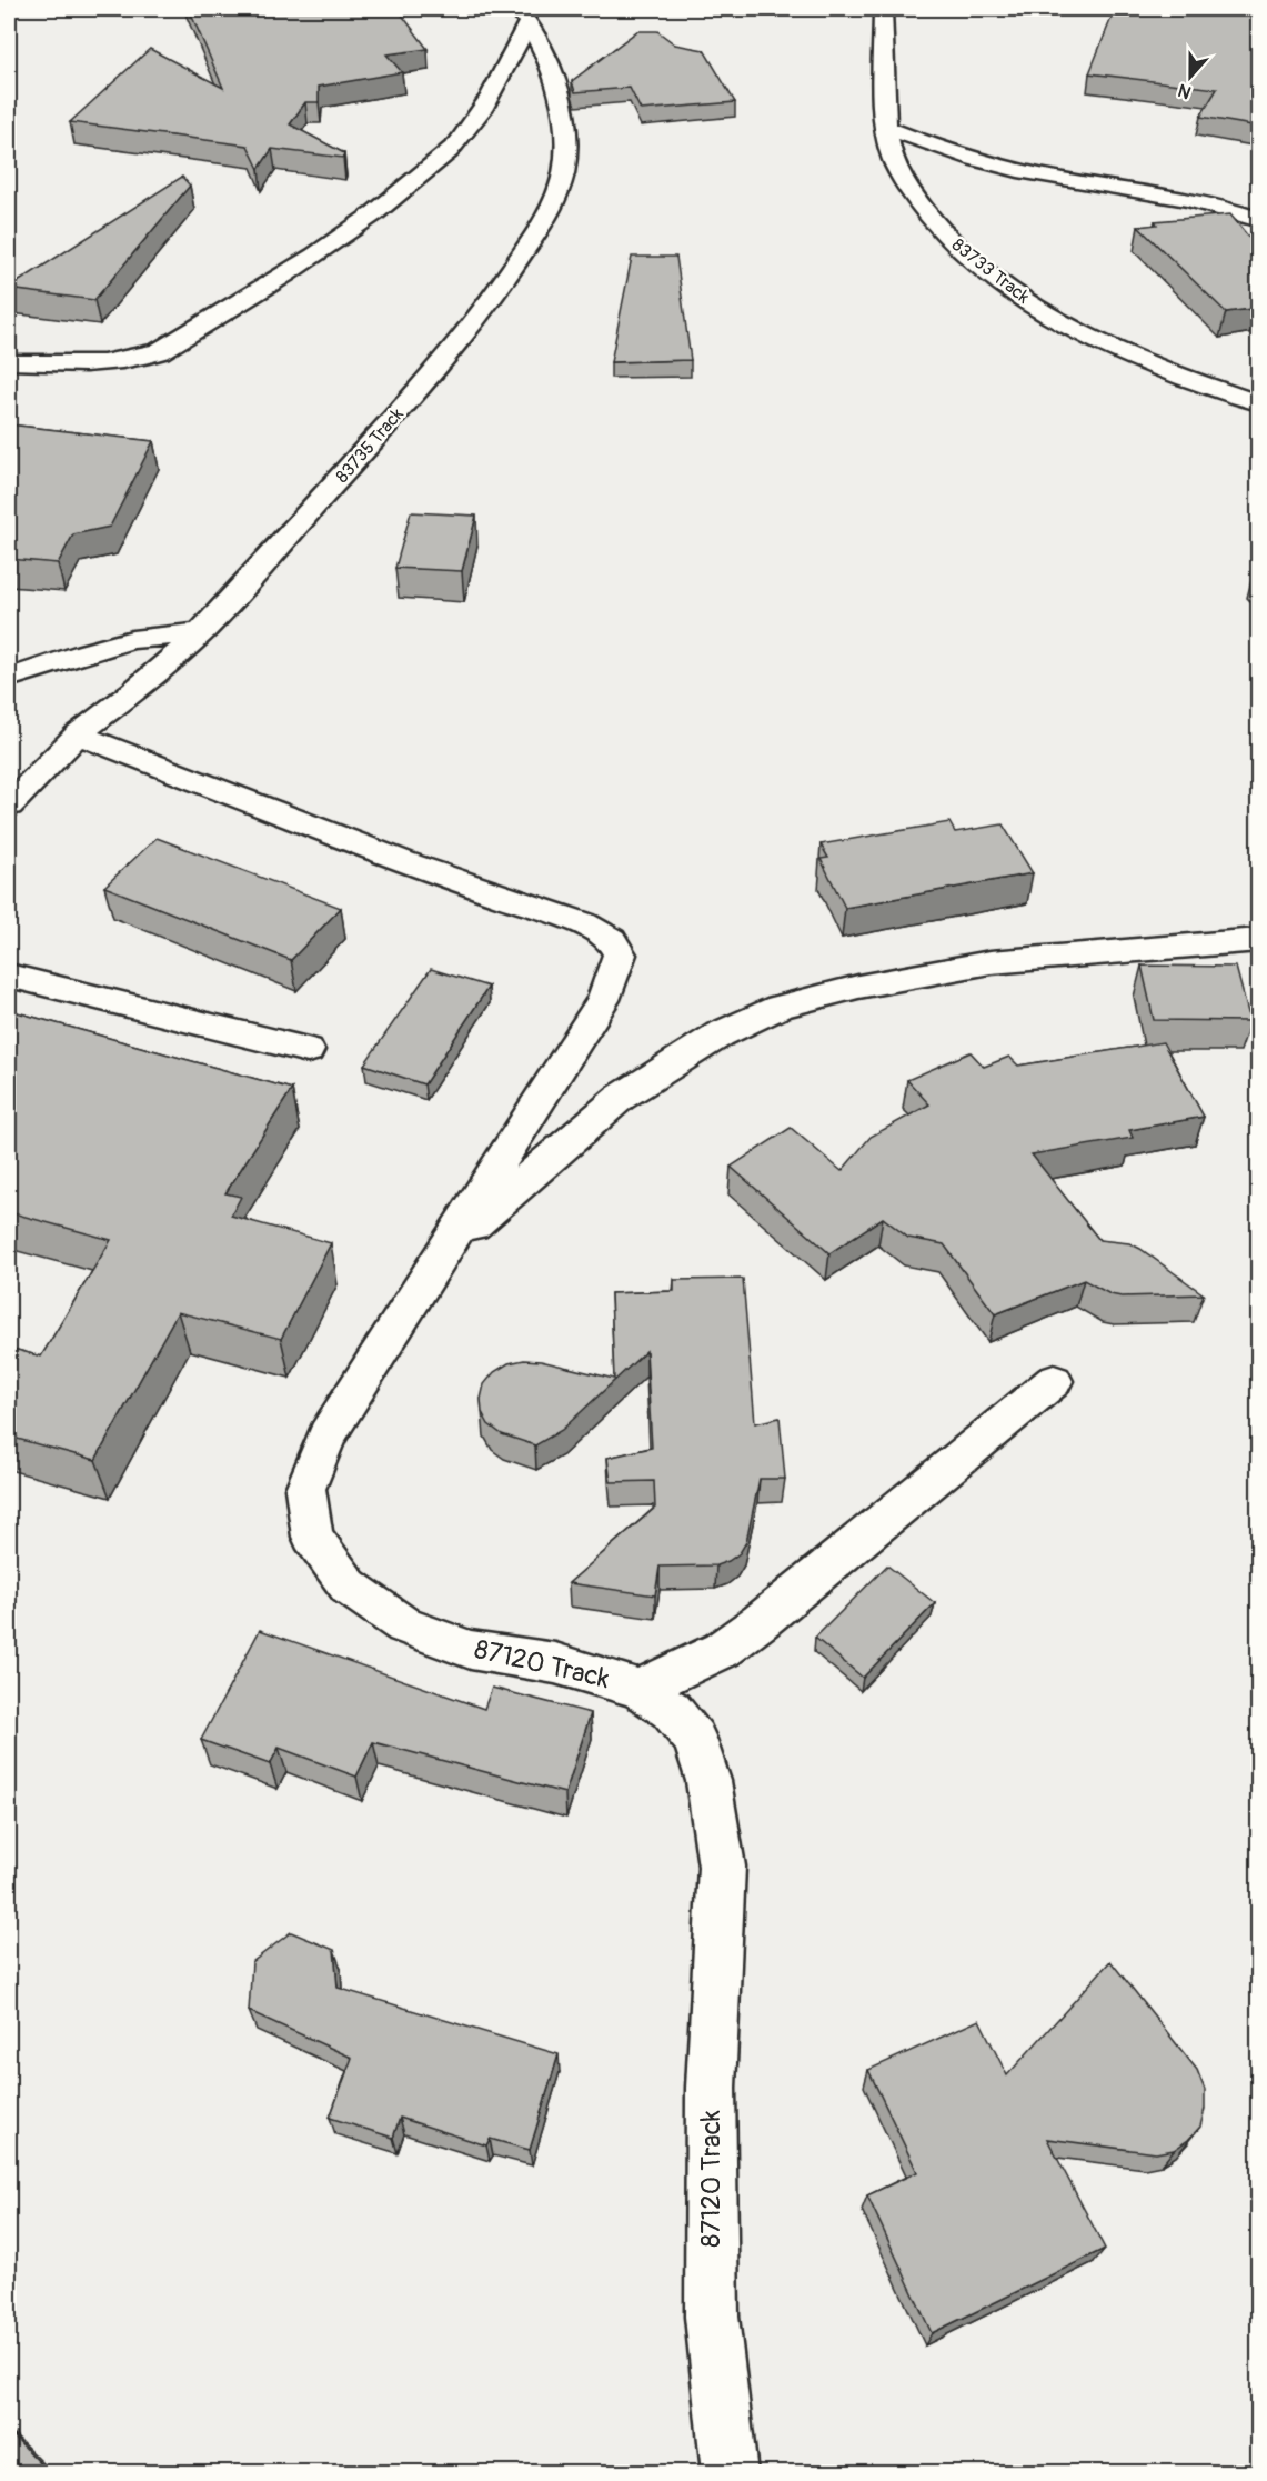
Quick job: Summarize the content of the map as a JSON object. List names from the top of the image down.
{
  "streets": {
    "street": ["83733 Track", "83735 Track", "87120 Track"]
  },
  "crossings": [
    ["83735 Track", "87120 Track"]
  ],
  "north": "bottom"
}
